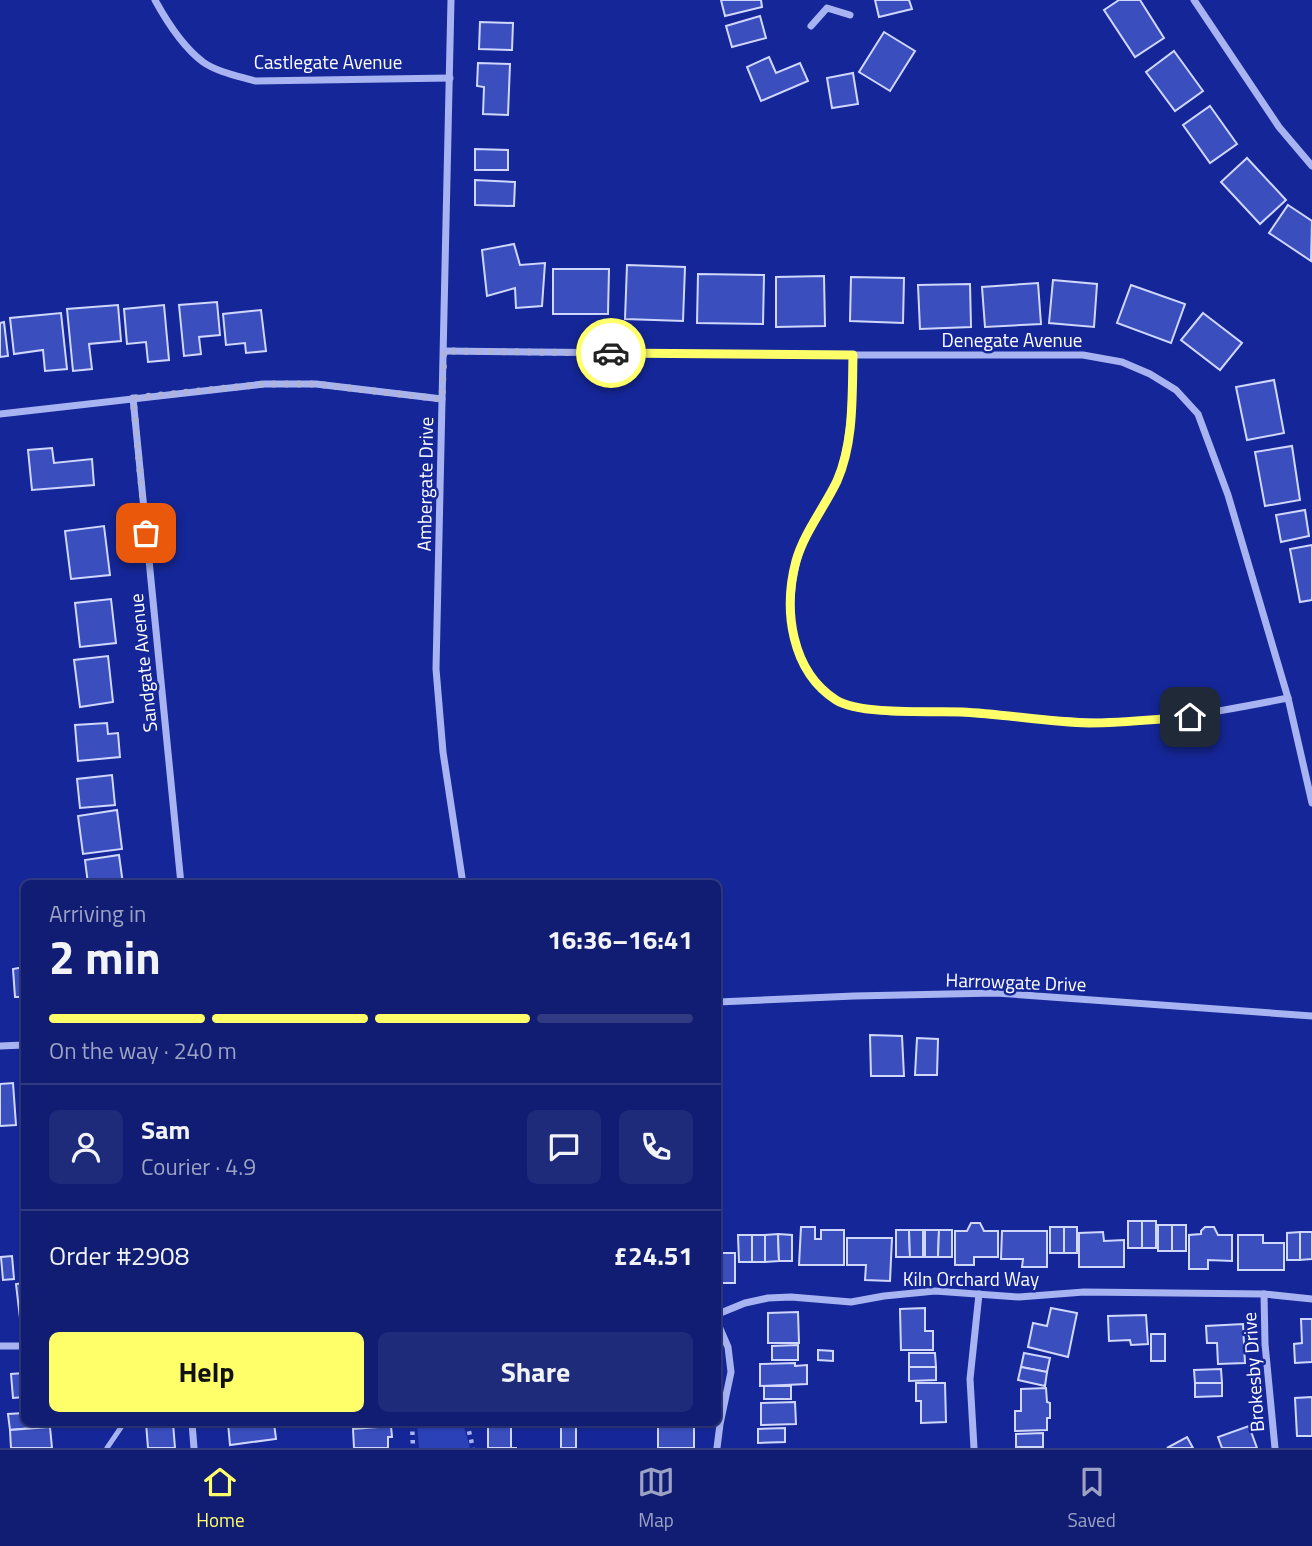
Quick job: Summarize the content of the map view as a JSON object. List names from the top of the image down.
{
  "streets": {
    "street": [
      "Castlegate Avenue",
      "Denegate Avenue",
      "Ambergate Drive",
      "Sandgate Avenue",
      "Harrowgate Drive",
      "Kiln Orchard Way",
      "Brokesby Drive"
    ]
  },
  "crossings": [
    ["Castlegate Avenue", "Ambergate Drive"],
    ["Denegate Avenue", "Ambergate Drive"],
    ["Kiln Orchard Way", "Brokesby Drive"]
  ],
  "page": {
    "heading": ["2 min", "Arriving in", "16:36–16:41"],
    "panel": [
      "Sam",
      "Courier · 4.9",
      "Order #2908",
      "£24.51"
    ],
    "bar": "On the way · 240 m",
    "buttons": ["Help", "Share"],
    "tabs": ["Home", "Map", "Saved"]
  }
}
